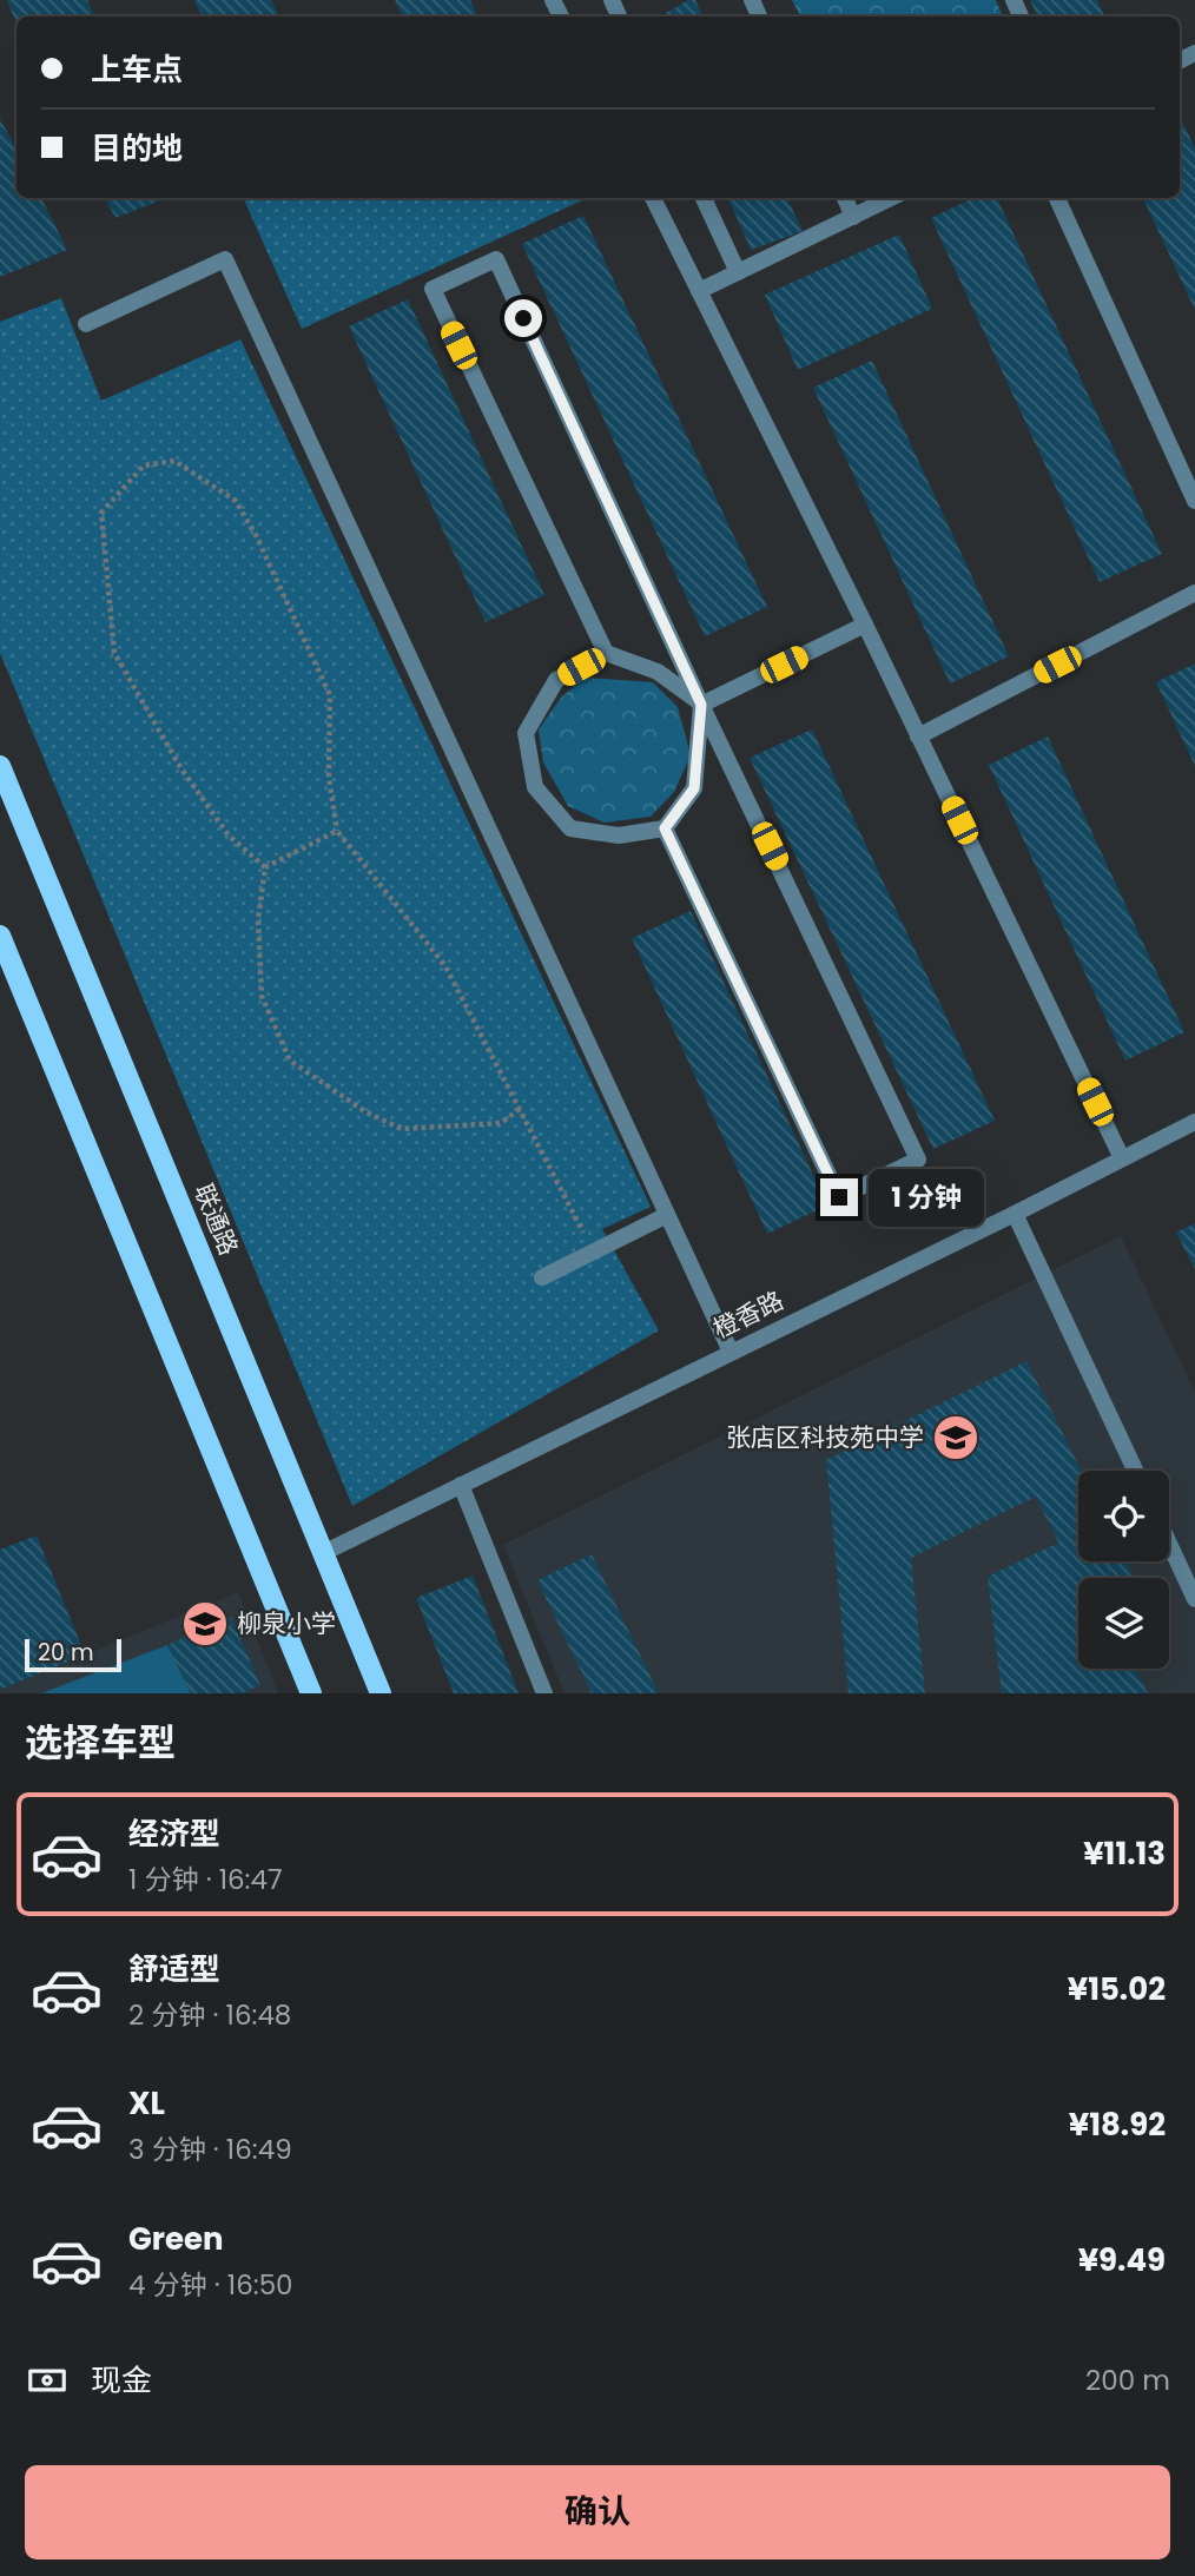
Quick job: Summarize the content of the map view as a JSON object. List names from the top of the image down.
{
  "streets": {
    "main road": ["联通路"],
    "street": ["橙香路"]
  },
  "crossings": [
    ["联通路", "橙香路"]
  ],
  "places": {
    "school or university": ["张店区科技苑中学", "柳泉小学"]
  },
  "scale_bar": "20 m",
  "page": {
    "banner": ["上车点", "目的地"],
    "bubble": "1 分钟",
    "scale": "20 m",
    "heading": "选择车型",
    "list": [
      {
        "name": "经济型",
        "note": "1 分钟 · 16:47",
        "value": "¥11.13"
      },
      {
        "name": "舒适型",
        "note": "2 分钟 · 16:48",
        "value": "¥15.02"
      },
      {
        "name": "XL",
        "note": "3 分钟 · 16:49",
        "value": "¥18.92"
      },
      {
        "name": "Green",
        "note": "4 分钟 · 16:50",
        "value": "¥9.49"
      }
    ],
    "pay": ["现金", "200 m"],
    "buttons": "确认"
  }
}
